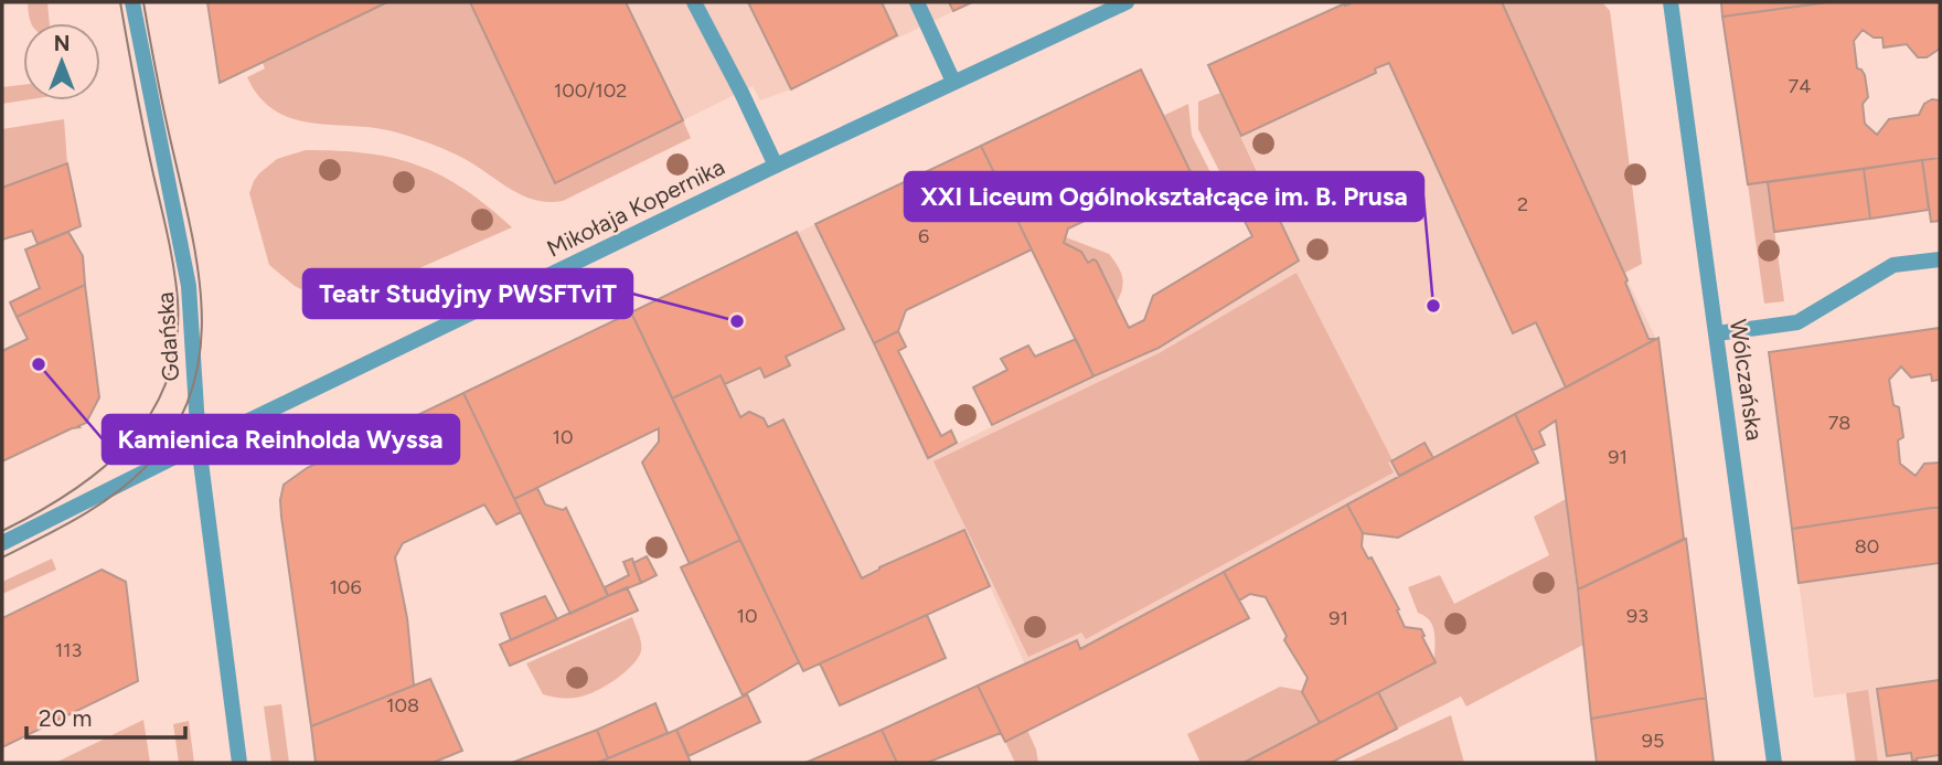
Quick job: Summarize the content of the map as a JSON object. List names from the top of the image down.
{
  "streets": {
    "street": ["Mikołaja Kopernika", "Gdańska", "Wólczańska"]
  },
  "crossings": [
    ["Mikołaja Kopernika", "Gdańska"]
  ],
  "places": ["XXI Liceum Ogólnokształcące im. B. Prusa", "Teatr Studyjny PWSFTviT", "Kamienica Reinholda Wyssa"],
  "house_numbers": [
    "74",
    "100/102",
    "2",
    "6",
    "78",
    "10",
    "91",
    "80",
    "106",
    "10",
    "93",
    "91",
    "113",
    "108",
    "95"
  ],
  "scale_bar": "20 m",
  "north": "top"
}
